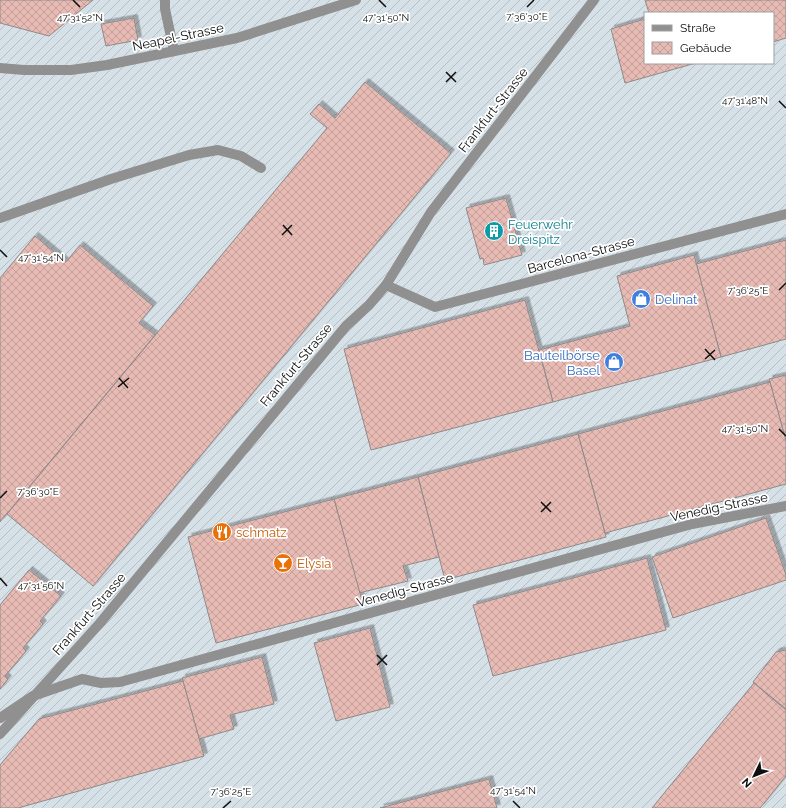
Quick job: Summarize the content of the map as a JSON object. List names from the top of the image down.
{
  "streets": {
    "street": [
      "Neapel-Strasse",
      "Frankfurt-Strasse",
      "Barcelona-Strasse",
      "Venedig-Strasse"
    ]
  },
  "crossings": [
    ["Frankfurt-Strasse", "Barcelona-Strasse"],
    ["Frankfurt-Strasse", "Venedig-Strasse"]
  ],
  "places": {
    "building": ["Feuerwehr Dreispitz"],
    "shop": ["Delinat", "Bauteilbörse Basel"],
    "restaurant": ["schmatz"],
    "bar": ["Elysia"]
  },
  "legend": ["Straße", "Gebäude"],
  "north": "bottom left",
  "coordinates": [
    "7°36'30\"E",
    "47°31'50\"N",
    "47°31'52\"N",
    "47°31'48\"N",
    "47°31'54\"N",
    "7°36'25\"E",
    "47°31'56\"N"
  ]
}
